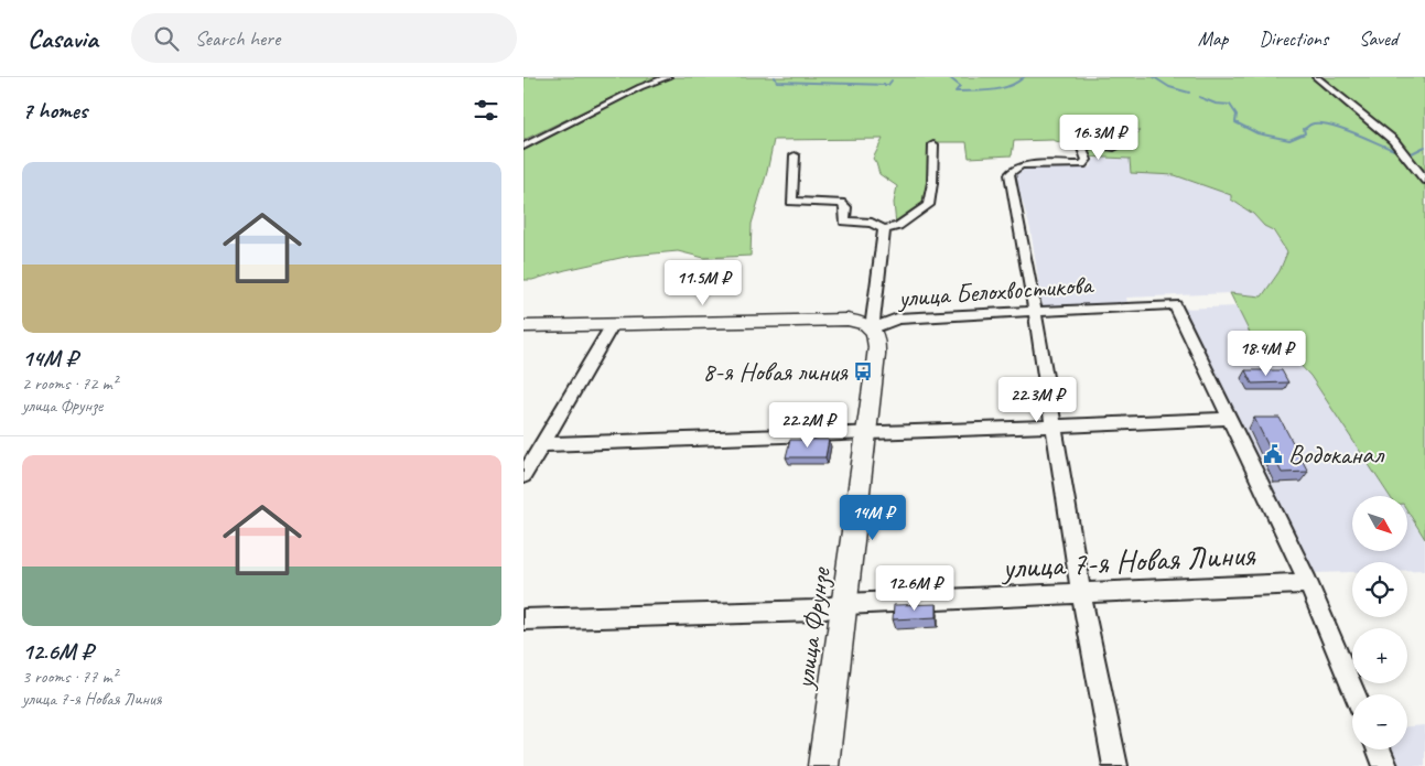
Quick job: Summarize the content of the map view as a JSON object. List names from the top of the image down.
{
  "streets": {
    "main road": ["улица Белохвостикова", "улица Фрунзе"],
    "street": ["улица 7-я Новая Линия"]
  },
  "crossings": [
    ["улица Белохвостикова", "улица Фрунзе"],
    ["улица 7-я Новая Линия", "улица Фрунзе"]
  ],
  "places": {
    "bus stop": ["8-я Новая линия"],
    "public building": ["Водоканал"]
  },
  "north": "bottom right",
  "page": {
    "header": "Casavia",
    "search": "Search here",
    "nav": ["Map", "Directions", "Saved"],
    "heading": "7 homes",
    "price": [
      "16.3M ₽",
      "11.5M ₽",
      "18.4M ₽",
      "22.3M ₽",
      "22.2M ₽",
      "14M ₽",
      "12.6M ₽"
    ],
    "list": [
      {
        "name": "14M ₽",
        "note": "2 rooms · 72 m² · улица Фрунзе"
      },
      {
        "name": "12.6M ₽",
        "note": "3 rooms · 77 m² · улица 7-я Новая Линия"
      }
    ],
    "map_buttons": ["+", "−"]
  }
}
